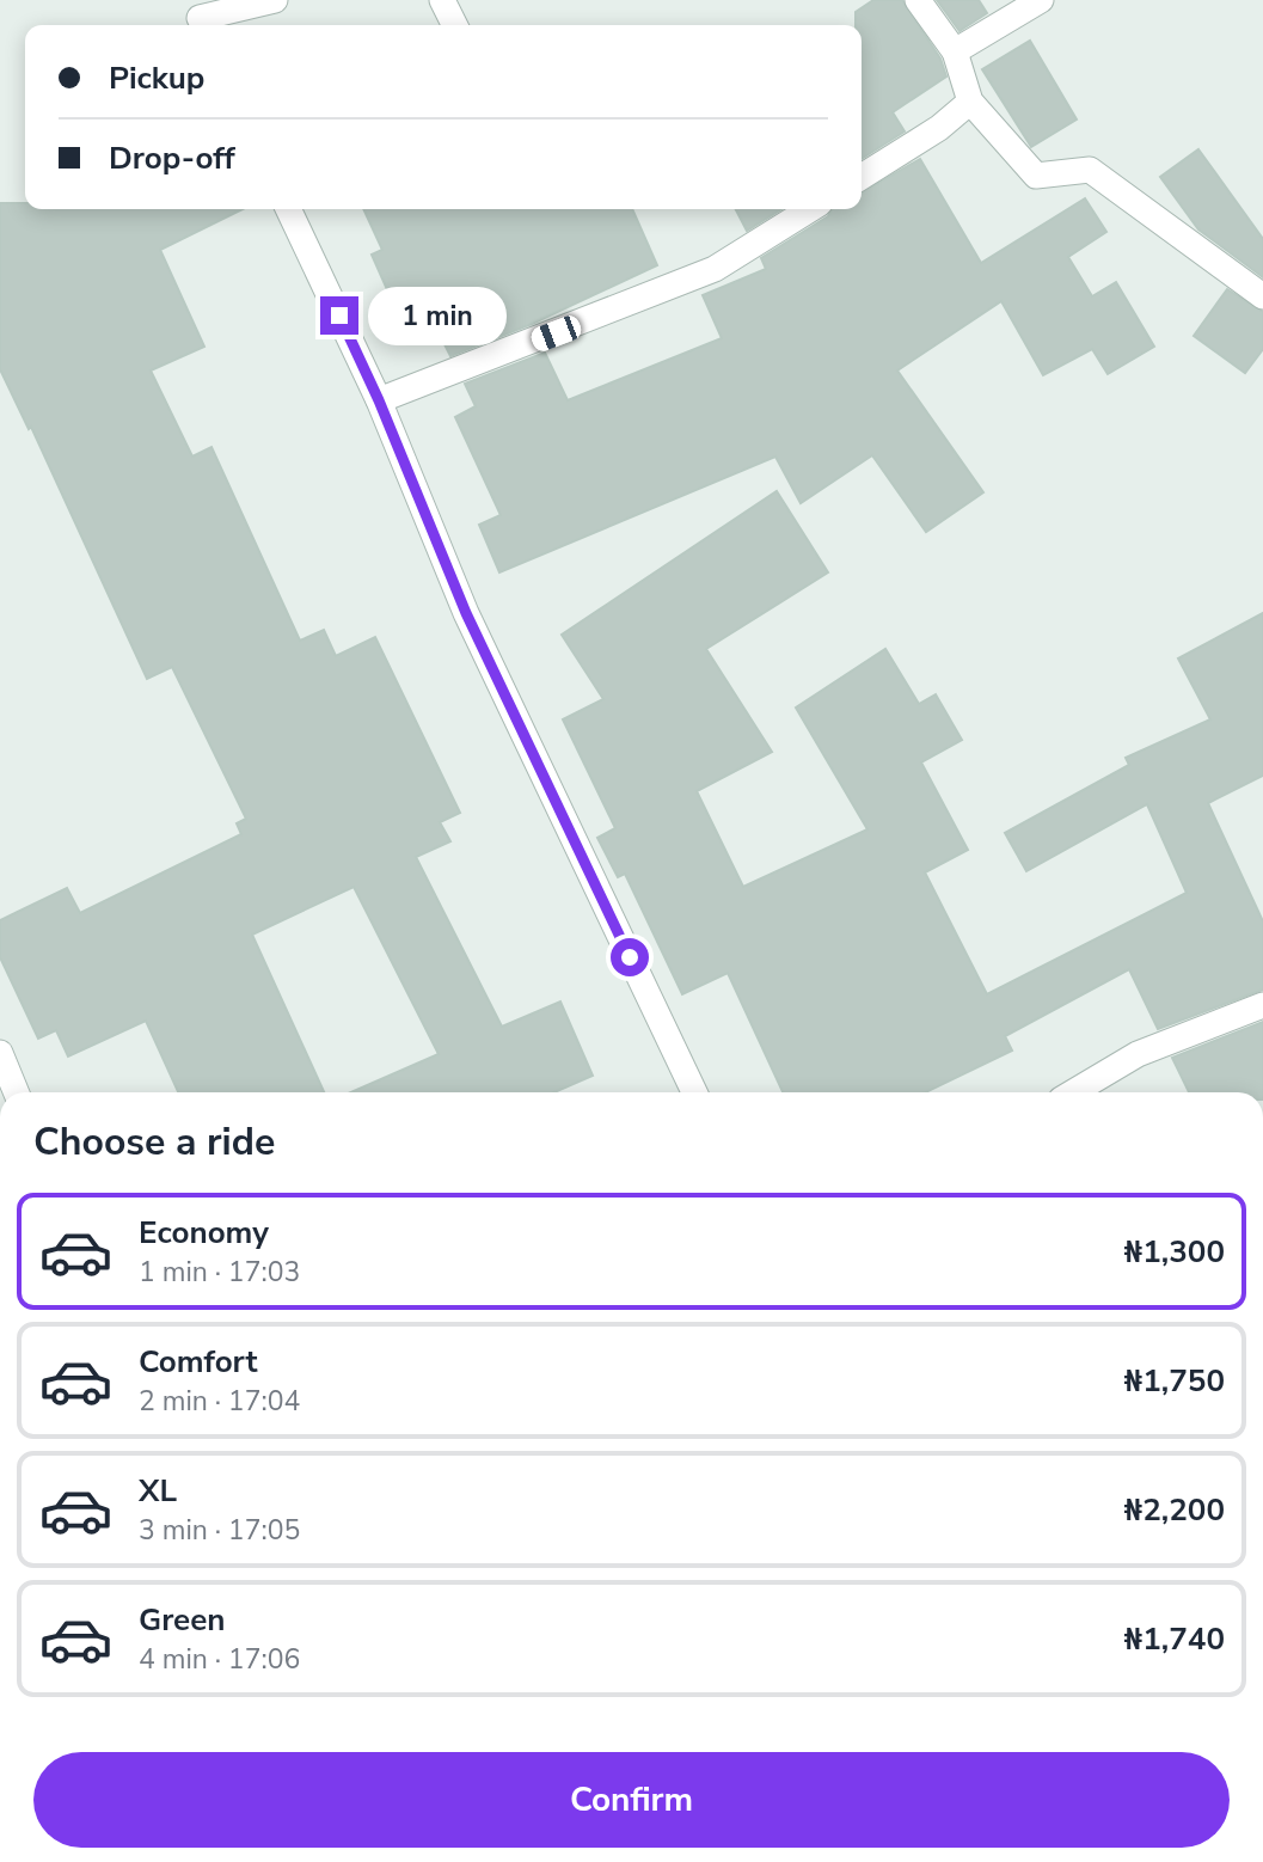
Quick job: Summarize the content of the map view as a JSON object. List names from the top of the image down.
{
  "page": {
    "banner": ["Pickup", "Drop-off"],
    "bubble": "1 min",
    "heading": "Choose a ride",
    "list": [
      {
        "name": "Economy",
        "note": "1 min · 17:03",
        "value": "₦1,300"
      },
      {
        "name": "Comfort",
        "note": "2 min · 17:04",
        "value": "₦1,750"
      },
      {
        "name": "XL",
        "note": "3 min · 17:05",
        "value": "₦2,200"
      },
      {
        "name": "Green",
        "note": "4 min · 17:06",
        "value": "₦1,740"
      }
    ],
    "buttons": "Confirm"
  }
}
